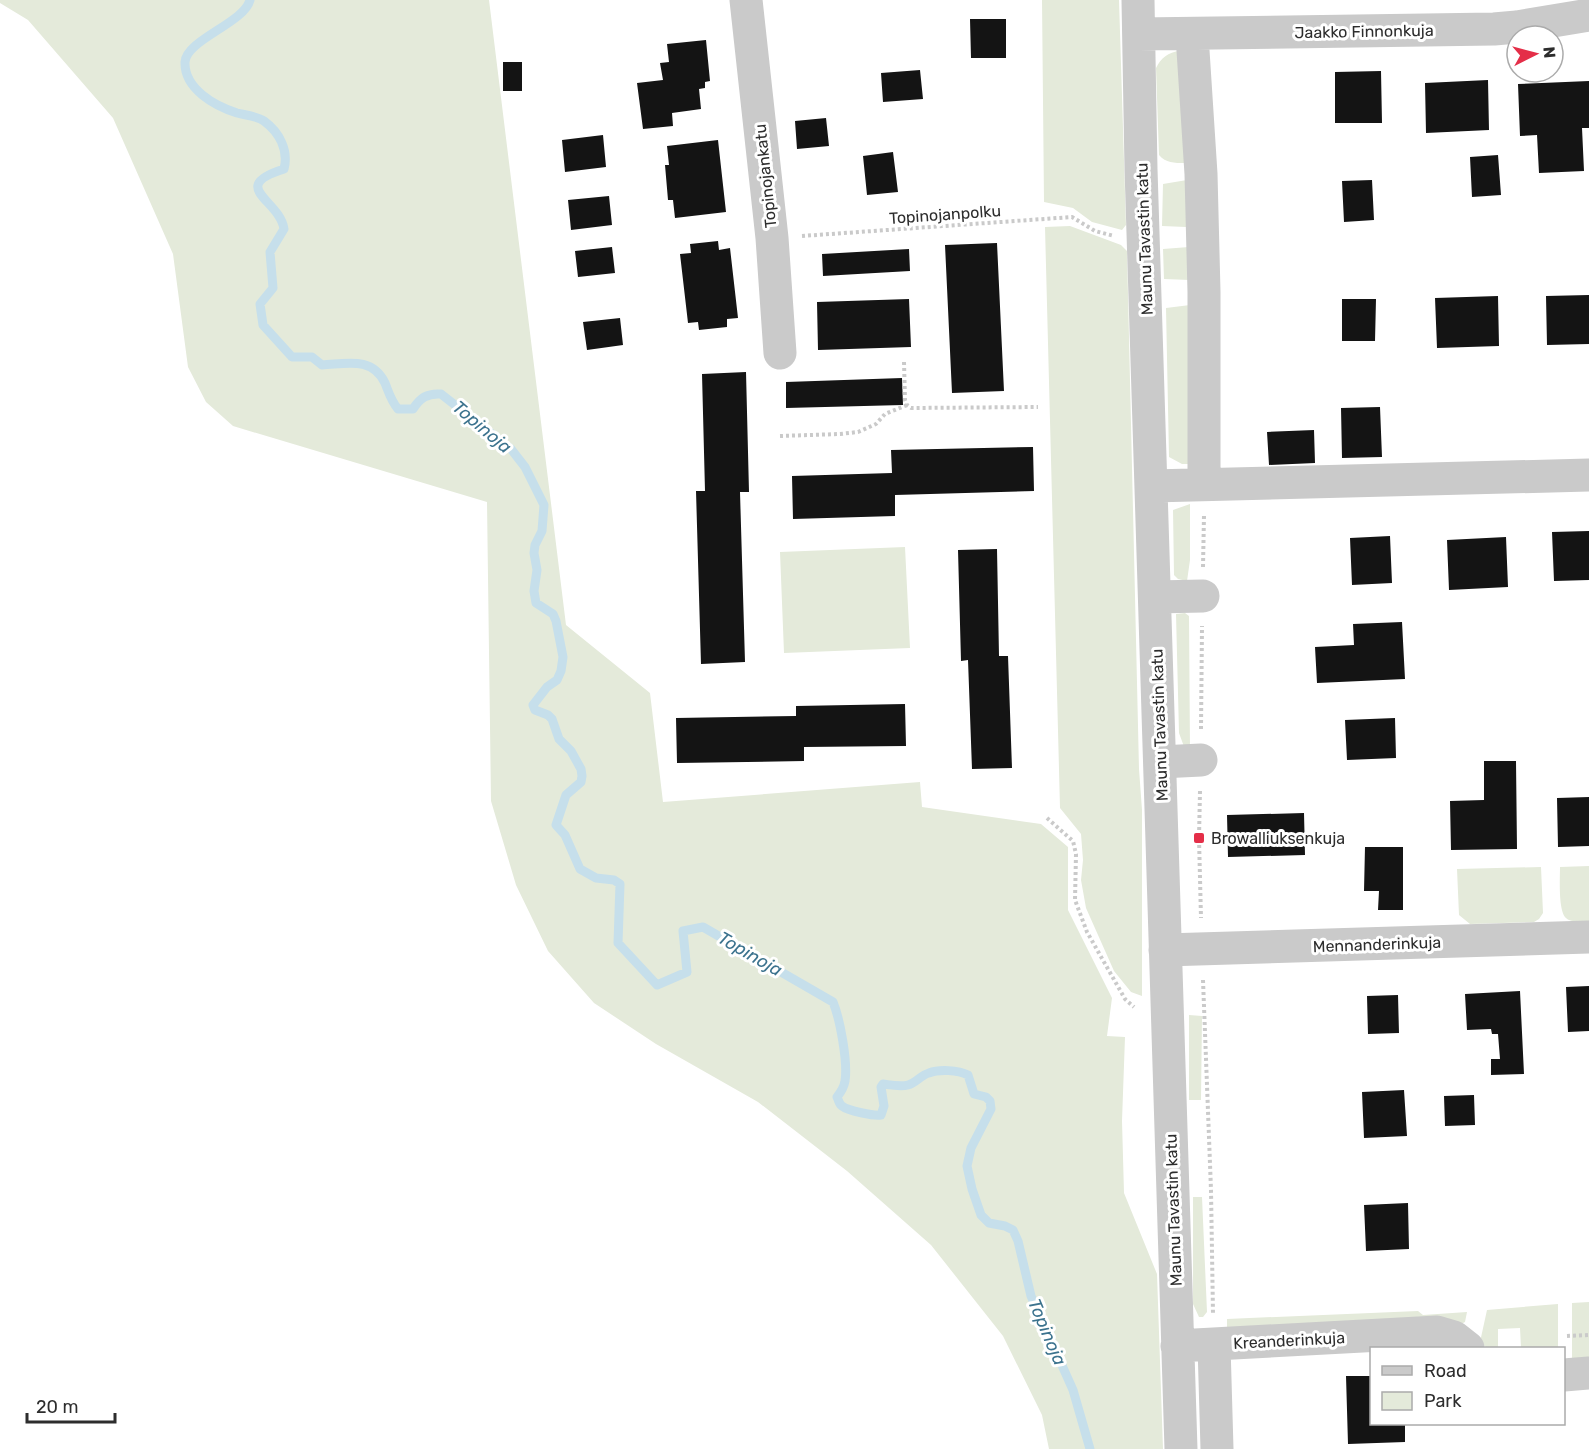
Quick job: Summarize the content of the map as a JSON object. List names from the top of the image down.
{
  "streets": {
    "street": [
      "Jaakko Finnonkuja",
      "Topinojankatu",
      "Maunu Tavastin katu",
      "Mennanderinkuja",
      "Kreanderinkuja"
    ],
    "path": ["Topinojanpolku"]
  },
  "crossings": [
    ["Jaakko Finnonkuja", "Maunu Tavastin katu"],
    ["Topinojankatu", "Topinojanpolku"],
    ["Maunu Tavastin katu", "Mennanderinkuja"],
    ["Maunu Tavastin katu", "Kreanderinkuja"]
  ],
  "water": ["Topinoja"],
  "places": {
    "transit": ["Browalliuksenkuja"]
  },
  "legend": ["Road", "Park"],
  "scale_bar": "20 m",
  "north": "right"
}
